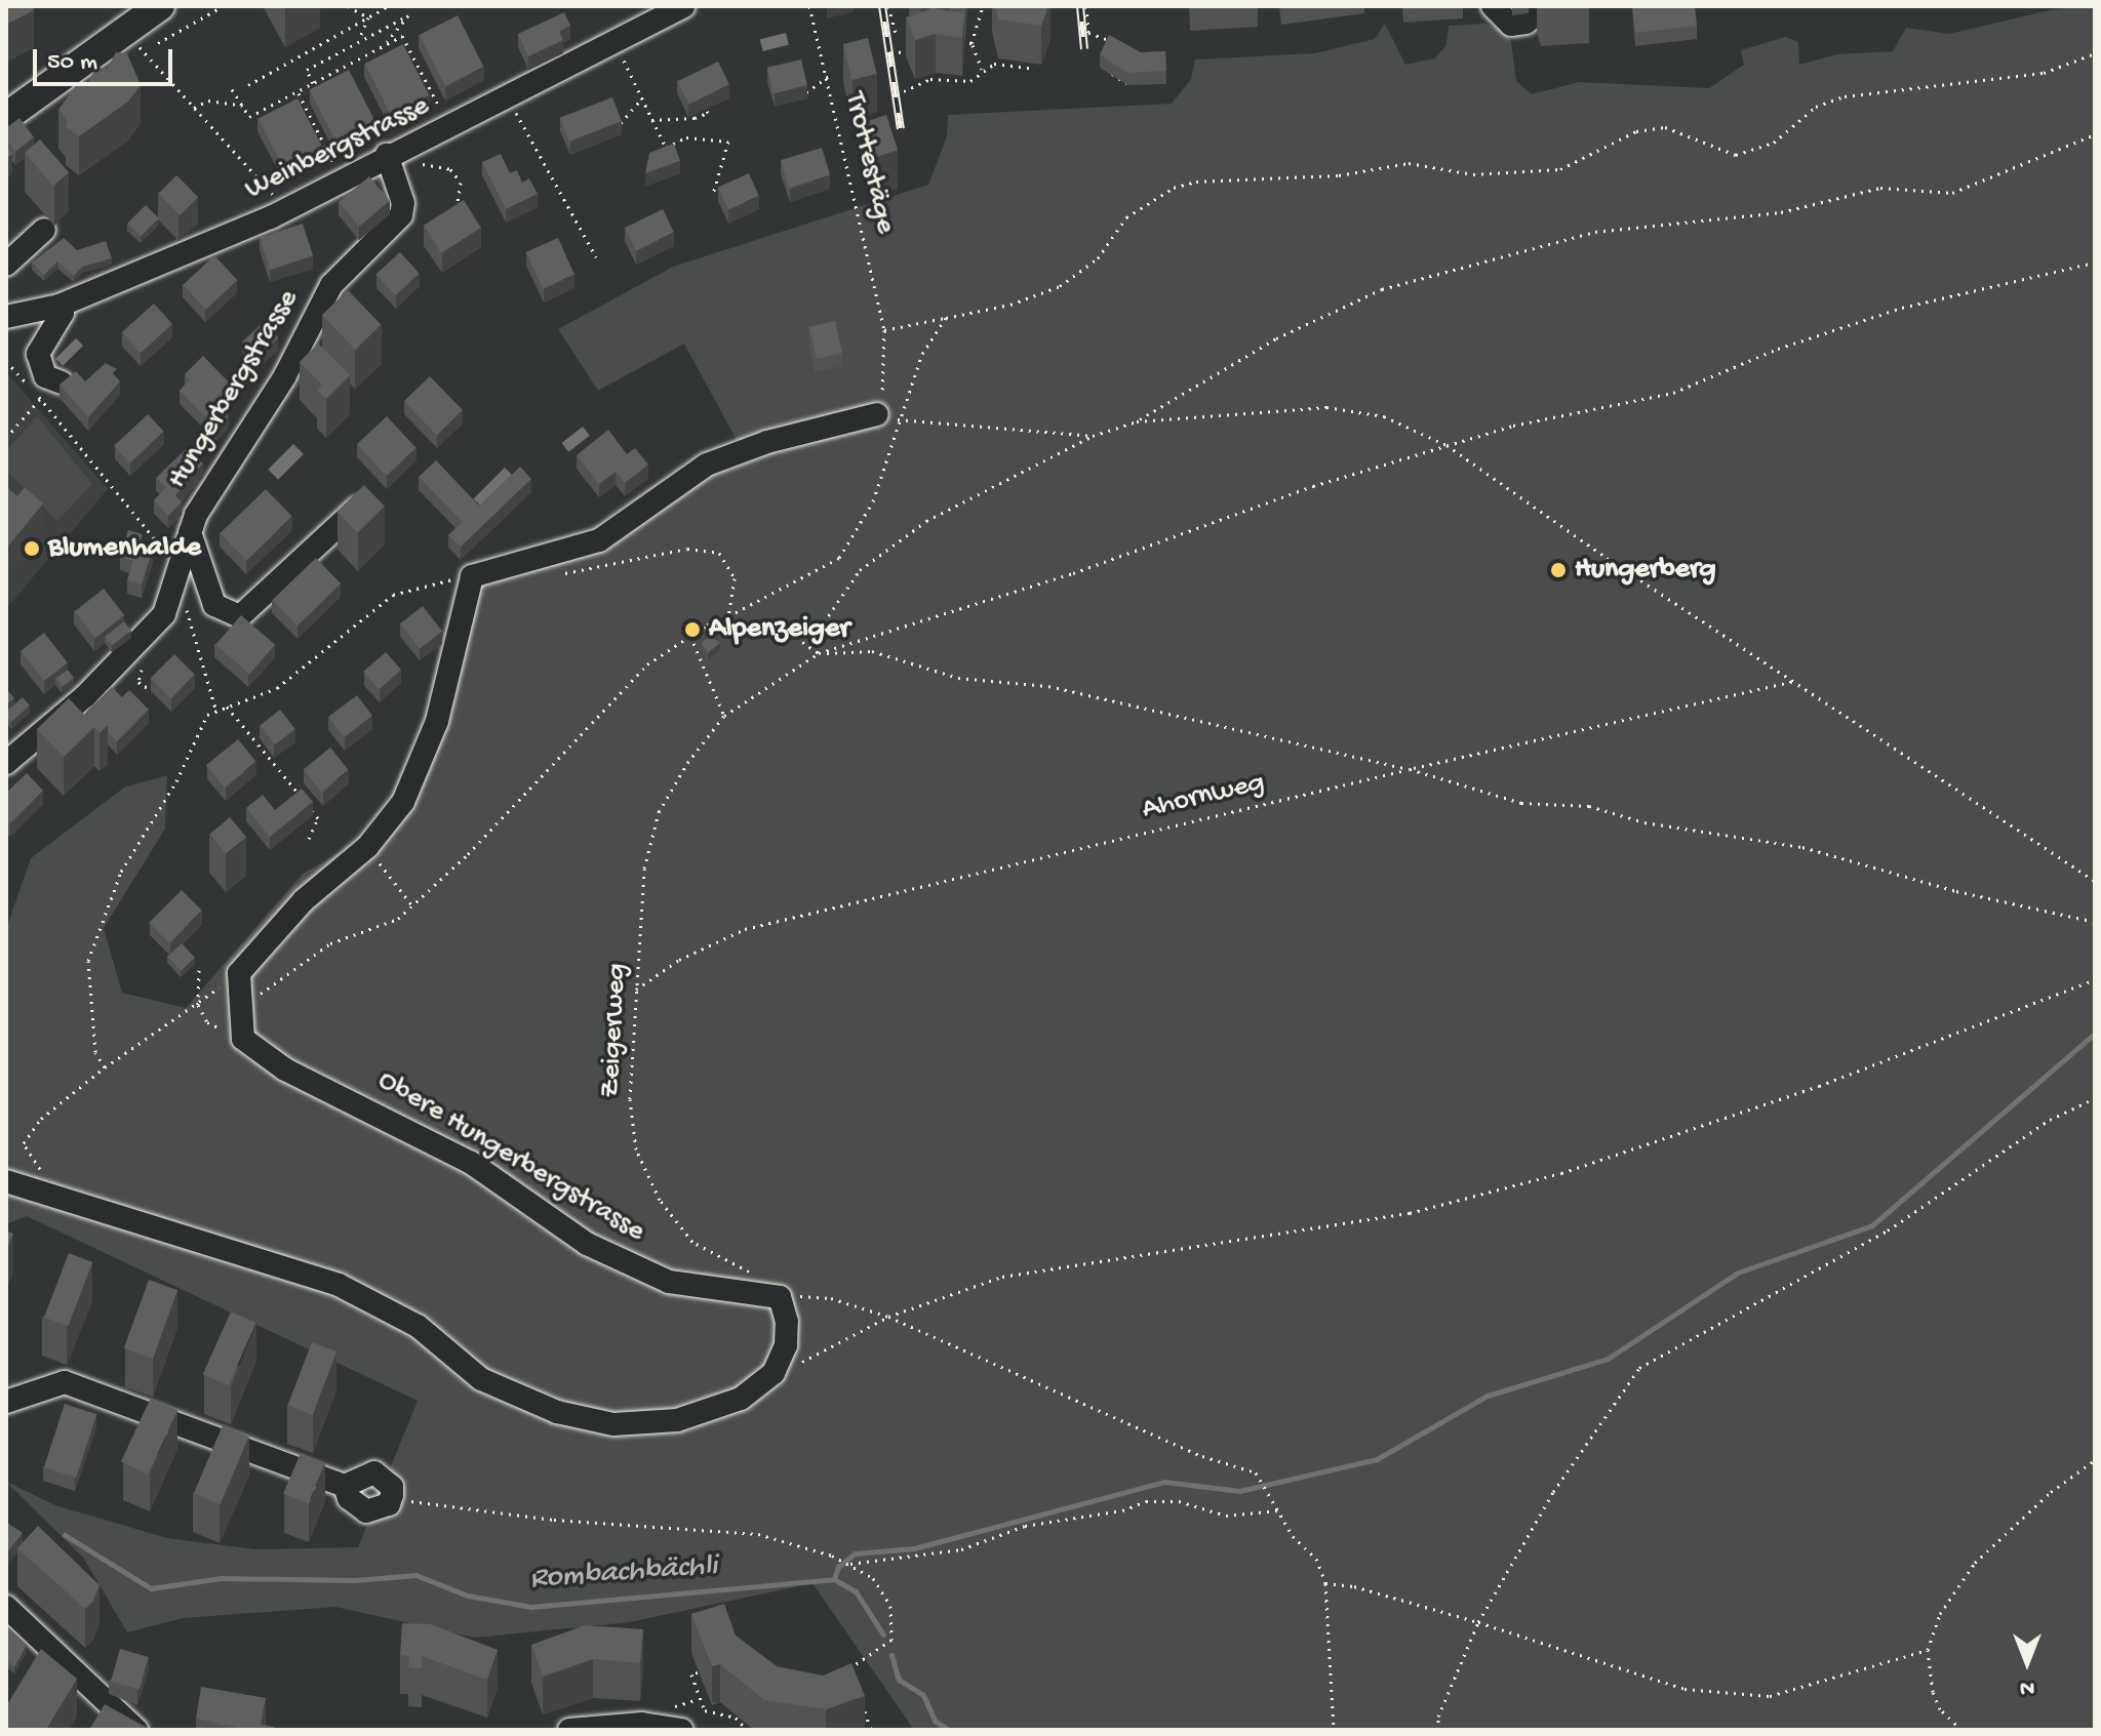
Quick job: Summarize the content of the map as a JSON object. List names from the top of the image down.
{
  "streets": {
    "street": ["Weinbergstrasse", "Hungerbergstrasse", "Obere Hungerbergstrasse"],
    "path": ["Trottestäge", "Ahornweg", "Zeigerweg"]
  },
  "crossings": [
    ["Weinbergstrasse", "Hungerbergstrasse"],
    ["Ahornweg", "Zeigerweg"],
    ["Zeigerweg", "Obere Hungerbergstrasse"]
  ],
  "water": ["Rombachbächli"],
  "places": ["Blumenhalde", "Hungerberg", "Alpenzeiger"],
  "scale_bar": "50 m",
  "north": "bottom"
}
